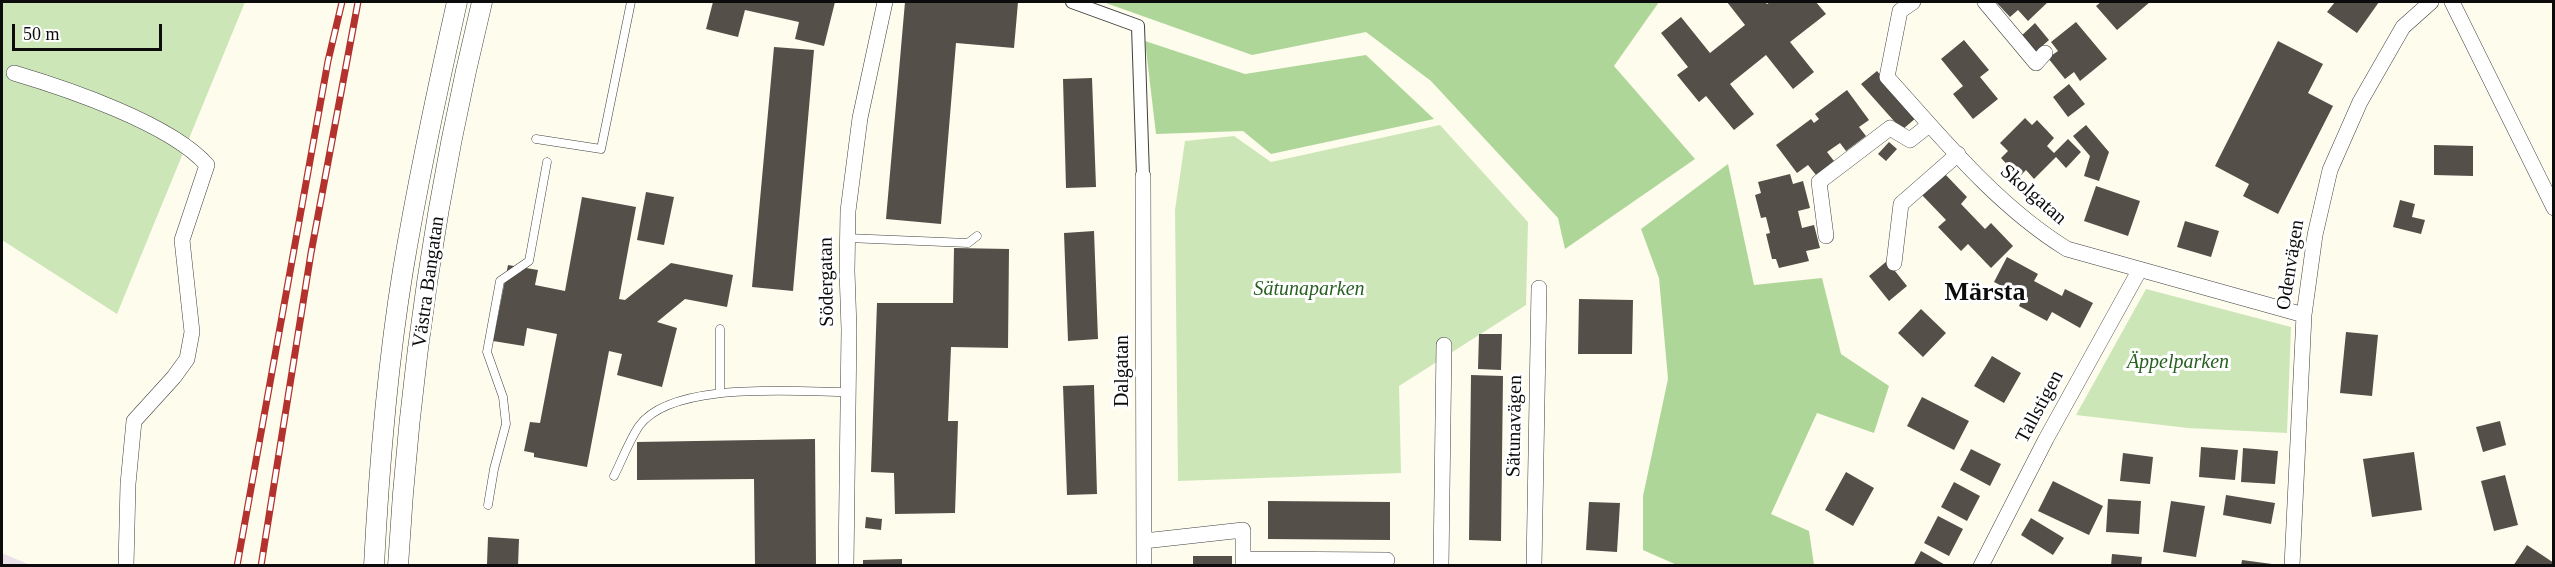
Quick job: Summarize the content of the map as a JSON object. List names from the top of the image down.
{
  "streets": {
    "street": [
      "Skolgatan",
      "Odenvägen",
      "Västra Bangatan",
      "Södergatan",
      "Dalgatan",
      "Tallstigen",
      "Sätunavägen"
    ]
  },
  "crossings": [
    ["Skolgatan", "Odenvägen"],
    ["Skolgatan", "Tallstigen"]
  ],
  "districts": ["Märsta"],
  "parks": ["Sätunaparken", "Äppelparken"],
  "scale_bar": "50 m"
}
